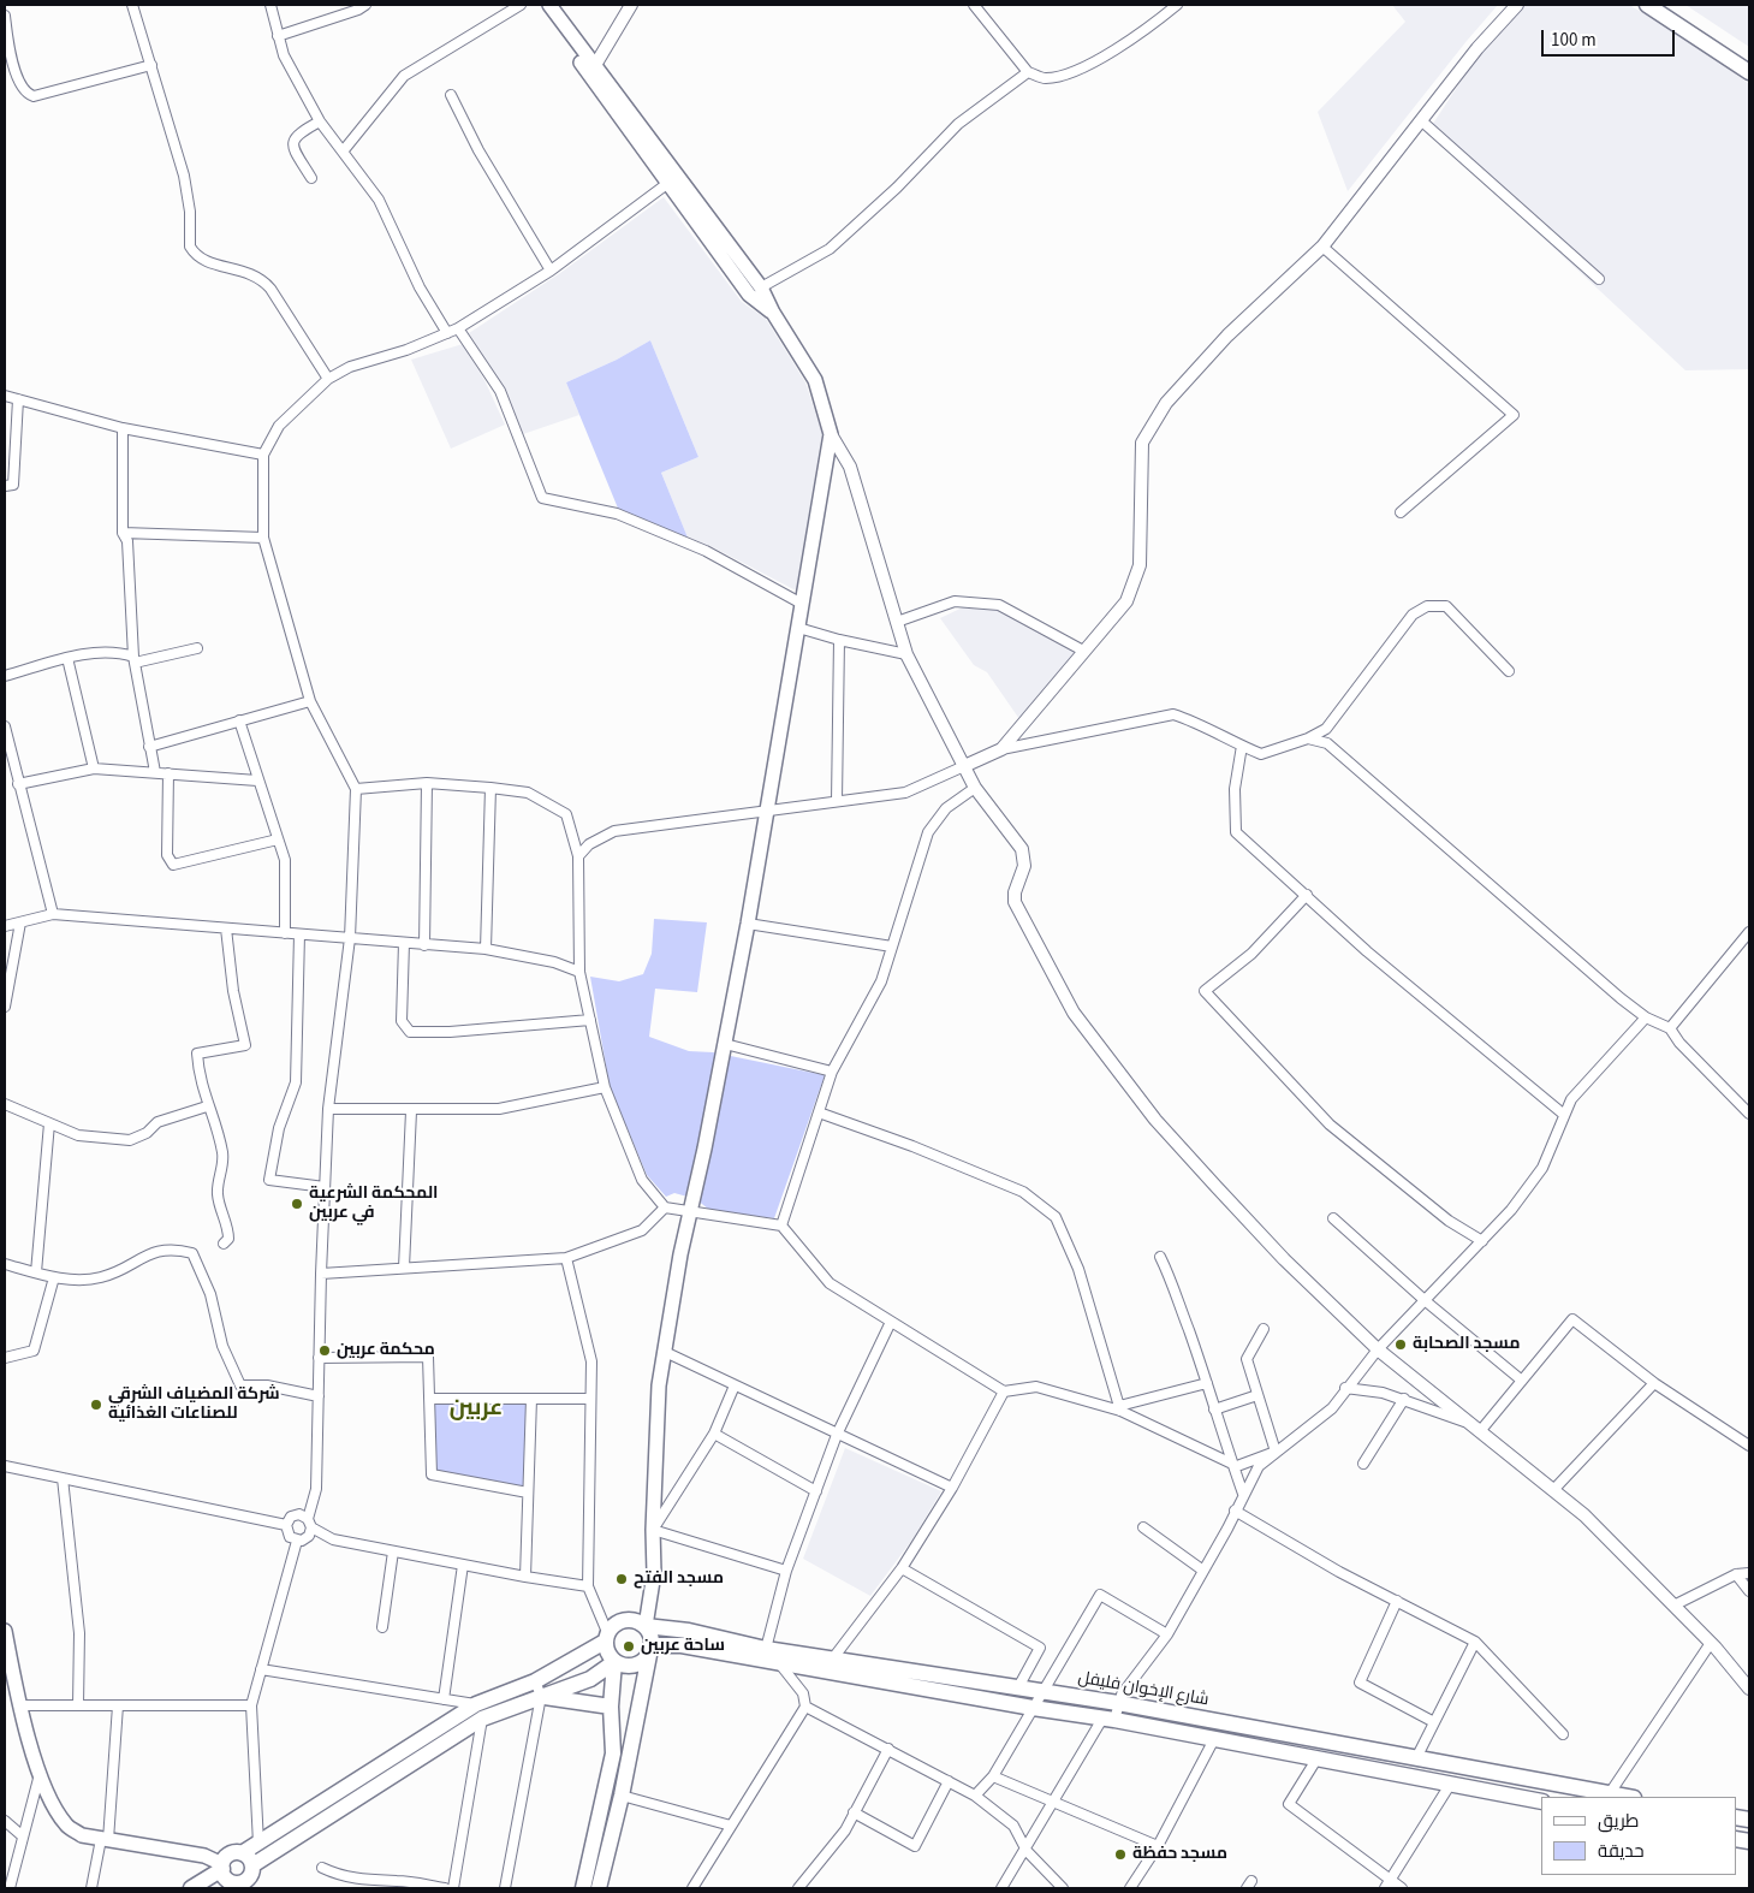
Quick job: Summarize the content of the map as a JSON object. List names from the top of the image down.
{
  "streets": {
    "main road": ["شارع الإخوان فليفل"]
  },
  "districts": ["عربين"],
  "places": [
    "المحكمة الشرعية في عربين",
    "مسجد الصحابة",
    "محكمة عربين",
    "شركة المضياف الشرقي للصناعات الغذائية",
    "مسجد الفتح",
    "ساحة عربين",
    "مسجد حفظة"
  ],
  "legend": ["طريق", "حديقة"],
  "scale_bar": "100 m"
}
